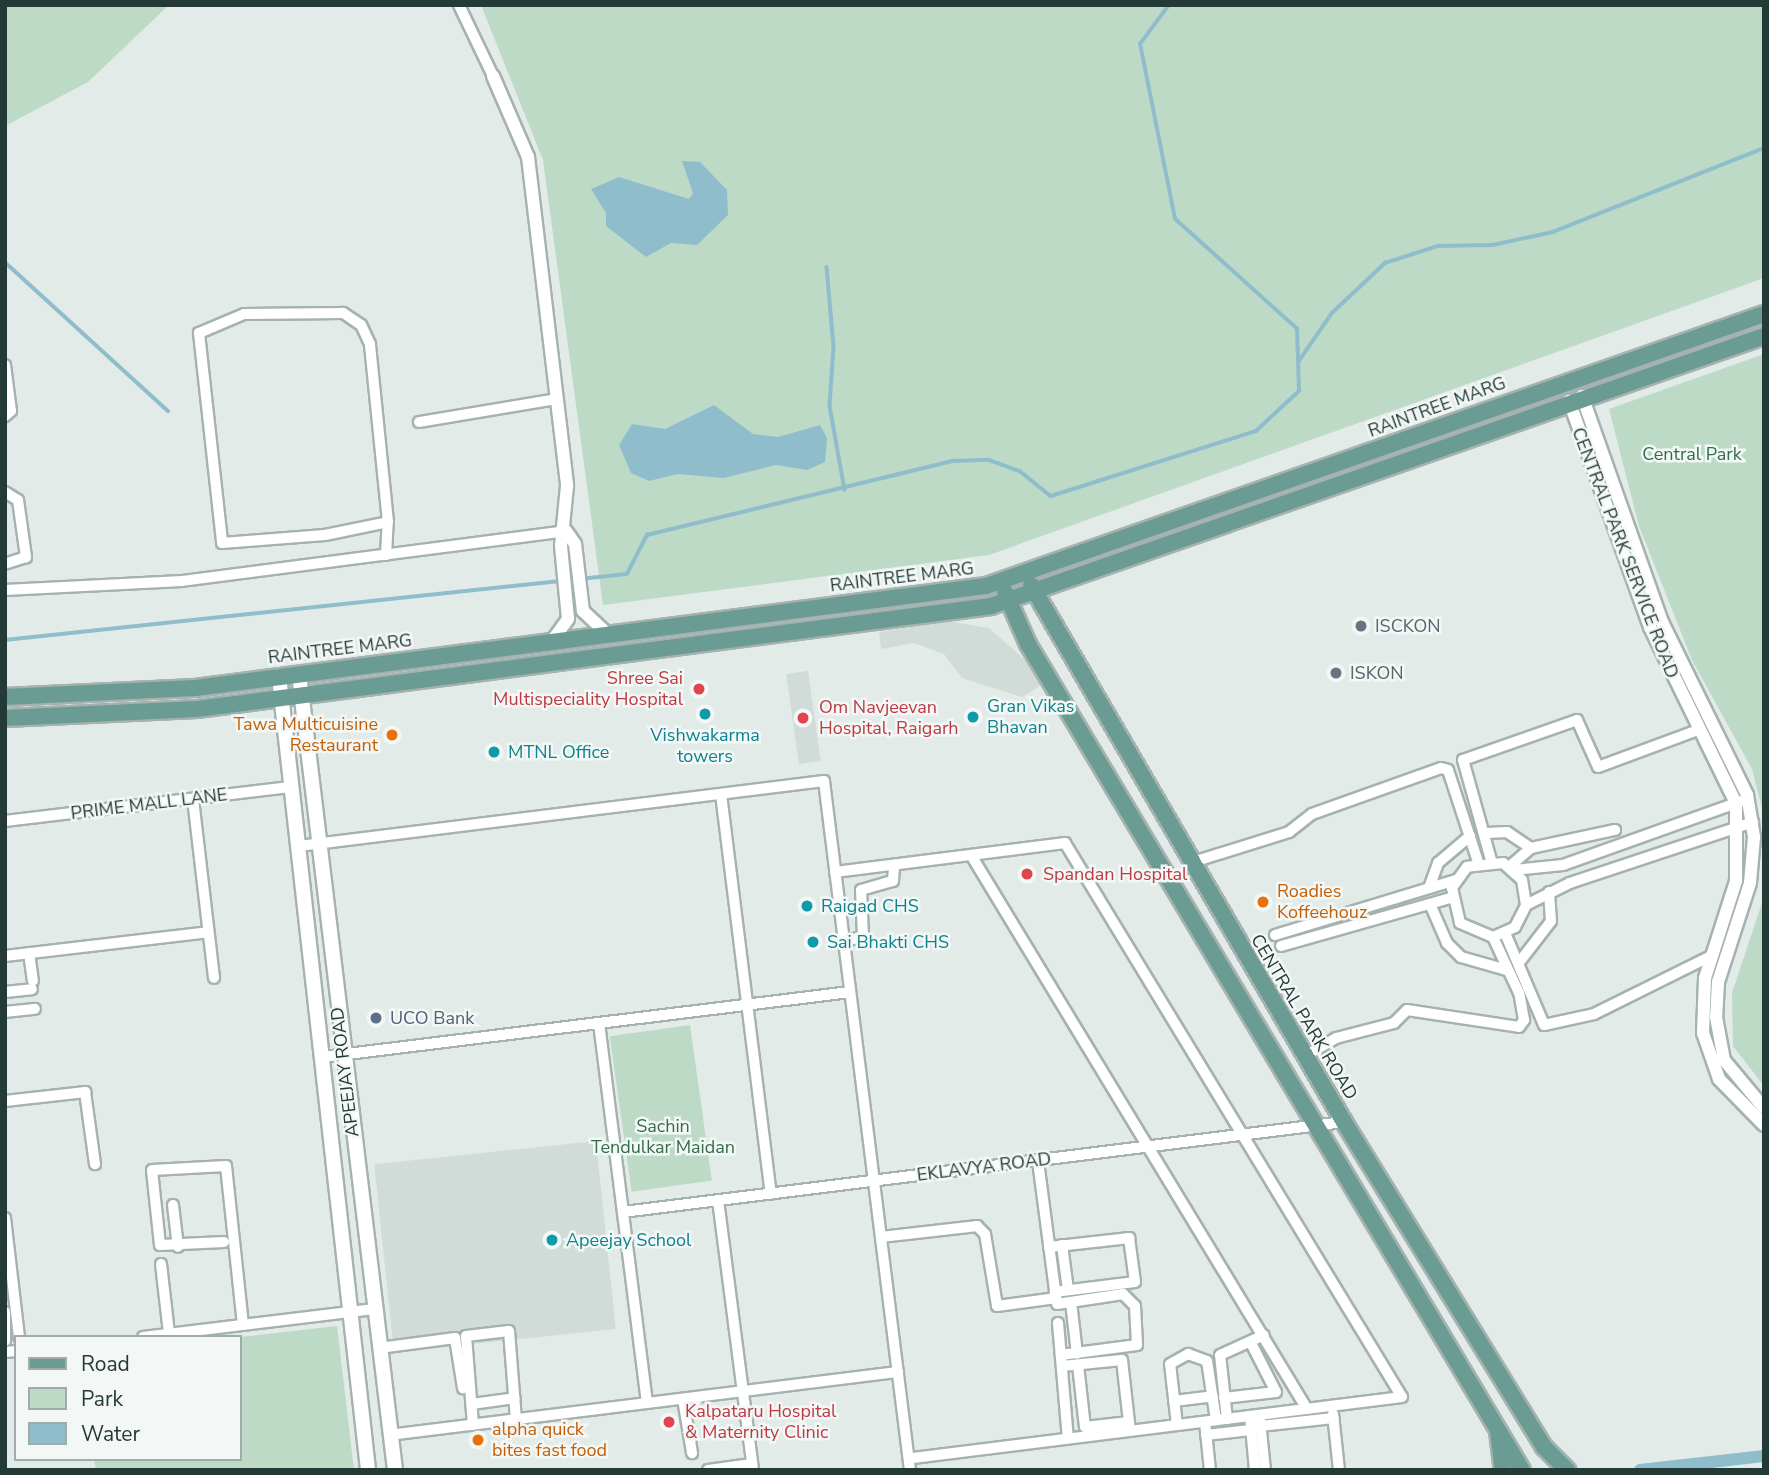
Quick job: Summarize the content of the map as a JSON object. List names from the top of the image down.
{
  "streets": {
    "main road": ["RAINTREE MARG", "CENTRAL PARK ROAD", "APEEJAY ROAD"],
    "street": ["CENTRAL PARK SERVICE ROAD", "PRIME MALL LANE", "EKLAVYA ROAD"]
  },
  "crossings": [
    ["RAINTREE MARG", "CENTRAL PARK ROAD"],
    ["RAINTREE MARG", "APEEJAY ROAD"],
    ["PRIME MALL LANE", "APEEJAY ROAD"],
    ["CENTRAL PARK ROAD", "EKLAVYA ROAD"]
  ],
  "parks": ["Central Park", "Sachin Tendulkar Maidan"],
  "places": [
    "ISCKON",
    "ISKON",
    "Shree Sai Multispeciality Hospital",
    "Vishwakarma towers",
    "Gran Vikas Bhavan",
    "Om Navjeevan Hospital, Raigarh",
    "Tawa Multicuisine Restaurant",
    "MTNL Office",
    "Spandan Hospital",
    "Roadies Koffeehouz",
    "Raigad CHS",
    "Sai Bhakti CHS",
    "UCO Bank",
    "Apeejay School",
    "Kalpataru Hospital & Maternity Clinic",
    "alpha quick bites fast food"
  ],
  "legend": ["Road", "Park", "Water"]
}
